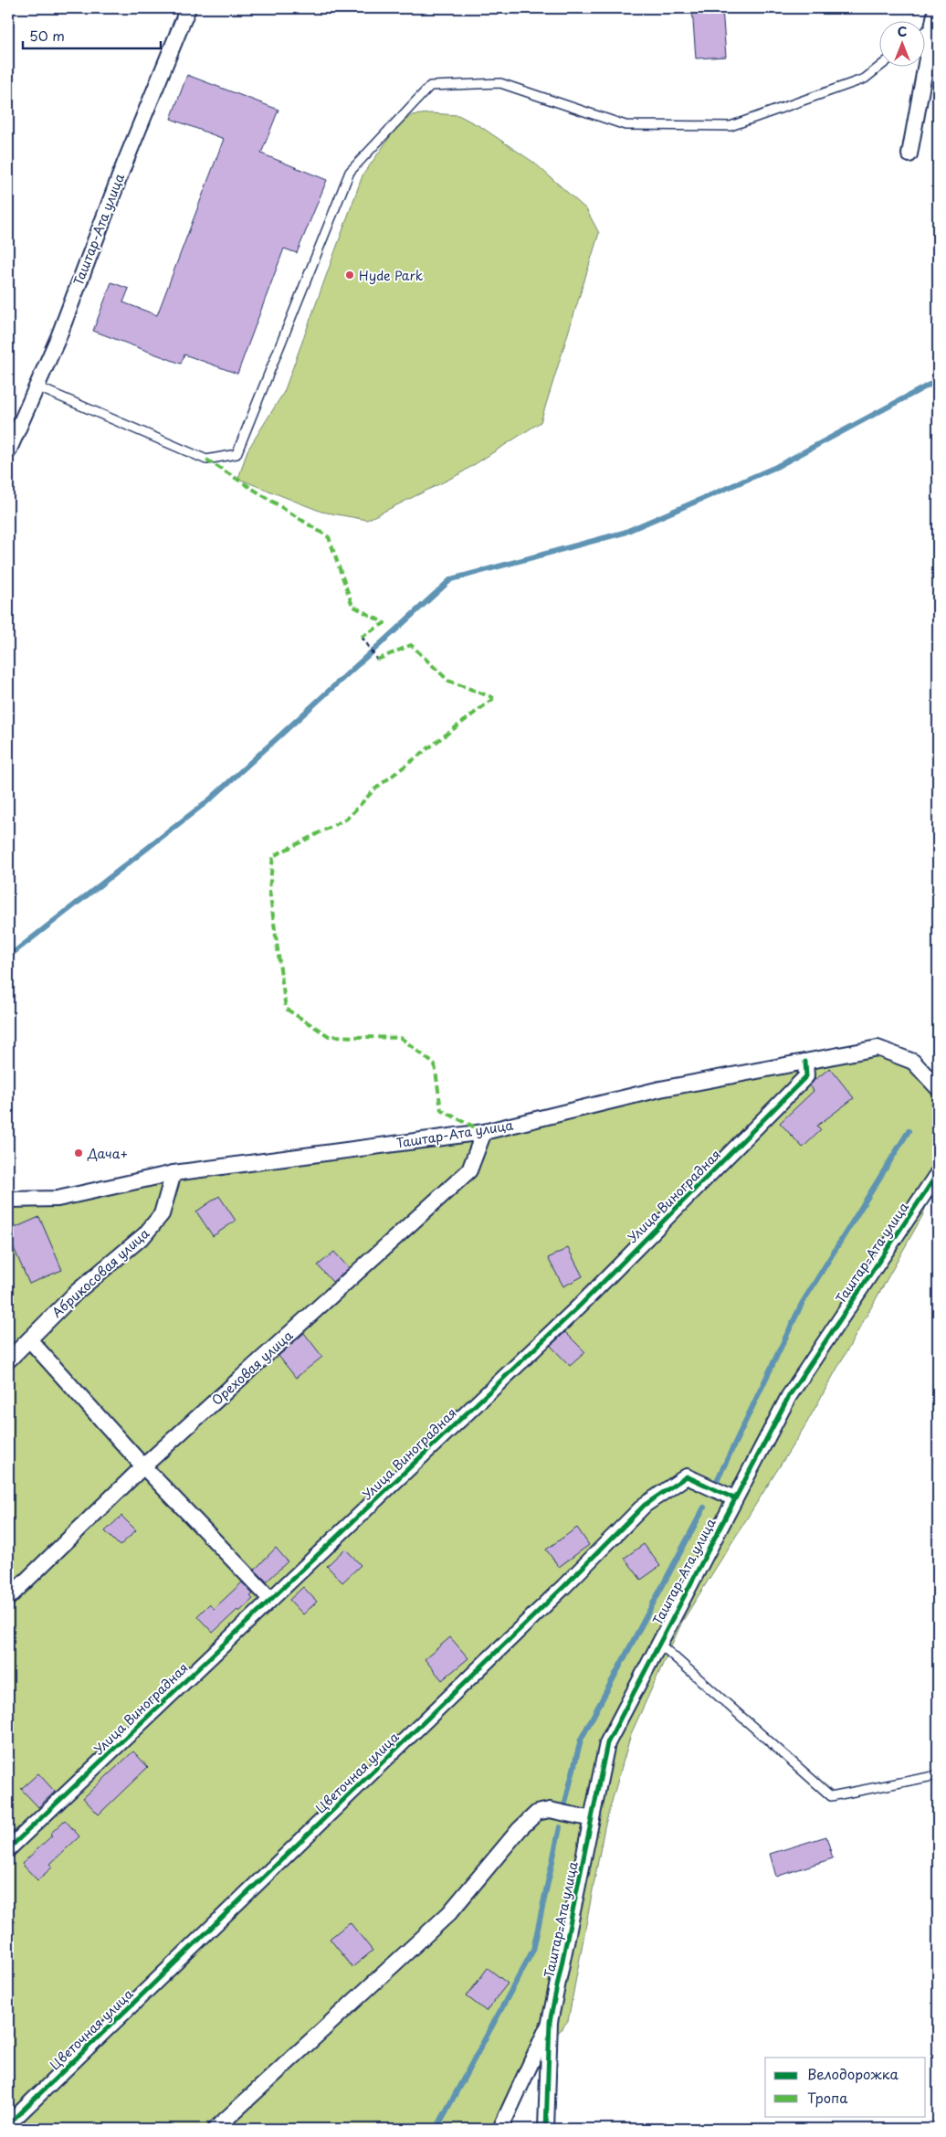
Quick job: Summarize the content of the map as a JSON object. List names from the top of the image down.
{
  "streets": {
    "street": [
      "Таштар-Ата улица",
      "Улица Виноградная",
      "Абрикосовая улица",
      "Ореховая улица",
      "Цветочная улица"
    ]
  },
  "crossings": [
    ["Таштар-Ата улица", "Улица Виноградная"],
    ["Таштар-Ата улица", "Абрикосовая улица"],
    ["Таштар-Ата улица", "Ореховая улица"],
    ["Таштар-Ата улица", "Цветочная улица"]
  ],
  "places": ["Hyde Park", "Дача+"],
  "legend": ["Велодорожка", "Тропа"],
  "scale_bar": "50 m",
  "north": "top"
}
